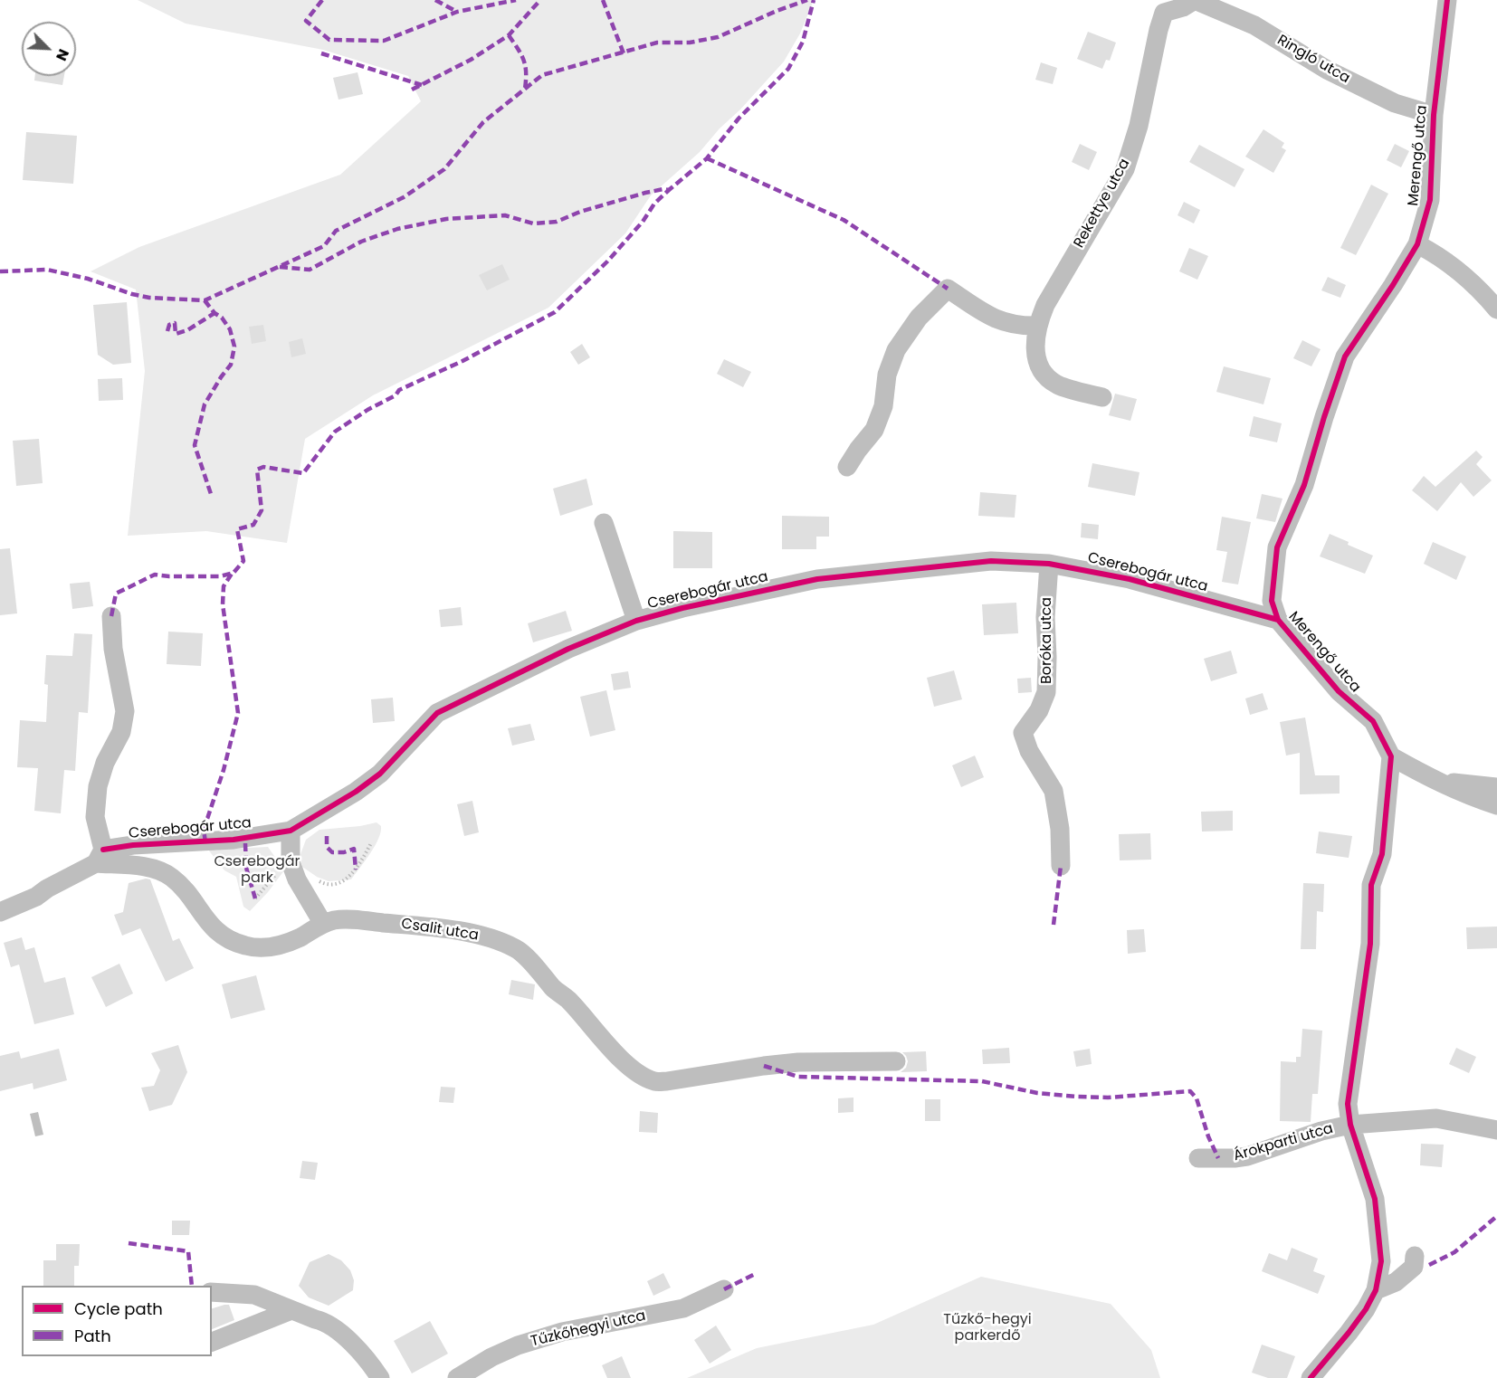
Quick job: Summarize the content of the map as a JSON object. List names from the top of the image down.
{
  "streets": {
    "street": [
      "Ringló utca",
      "Merengő utca",
      "Rekettye utca",
      "Cserebogár utca",
      "Boróka utca",
      "Csalit utca",
      "Árokparti utca",
      "Tűzkőhegyi utca"
    ]
  },
  "crossings": [
    ["Ringló utca", "Merengő utca"],
    ["Ringló utca", "Rekettye utca"],
    ["Merengő utca", "Cserebogár utca"],
    ["Cserebogár utca", "Boróka utca"],
    ["Cserebogár utca", "Csalit utca"]
  ],
  "parks": ["Cserebogár park", "Tűzkő-hegyi parkerdő"],
  "legend": ["Cycle path", "Path"],
  "north": "bottom right"
}
